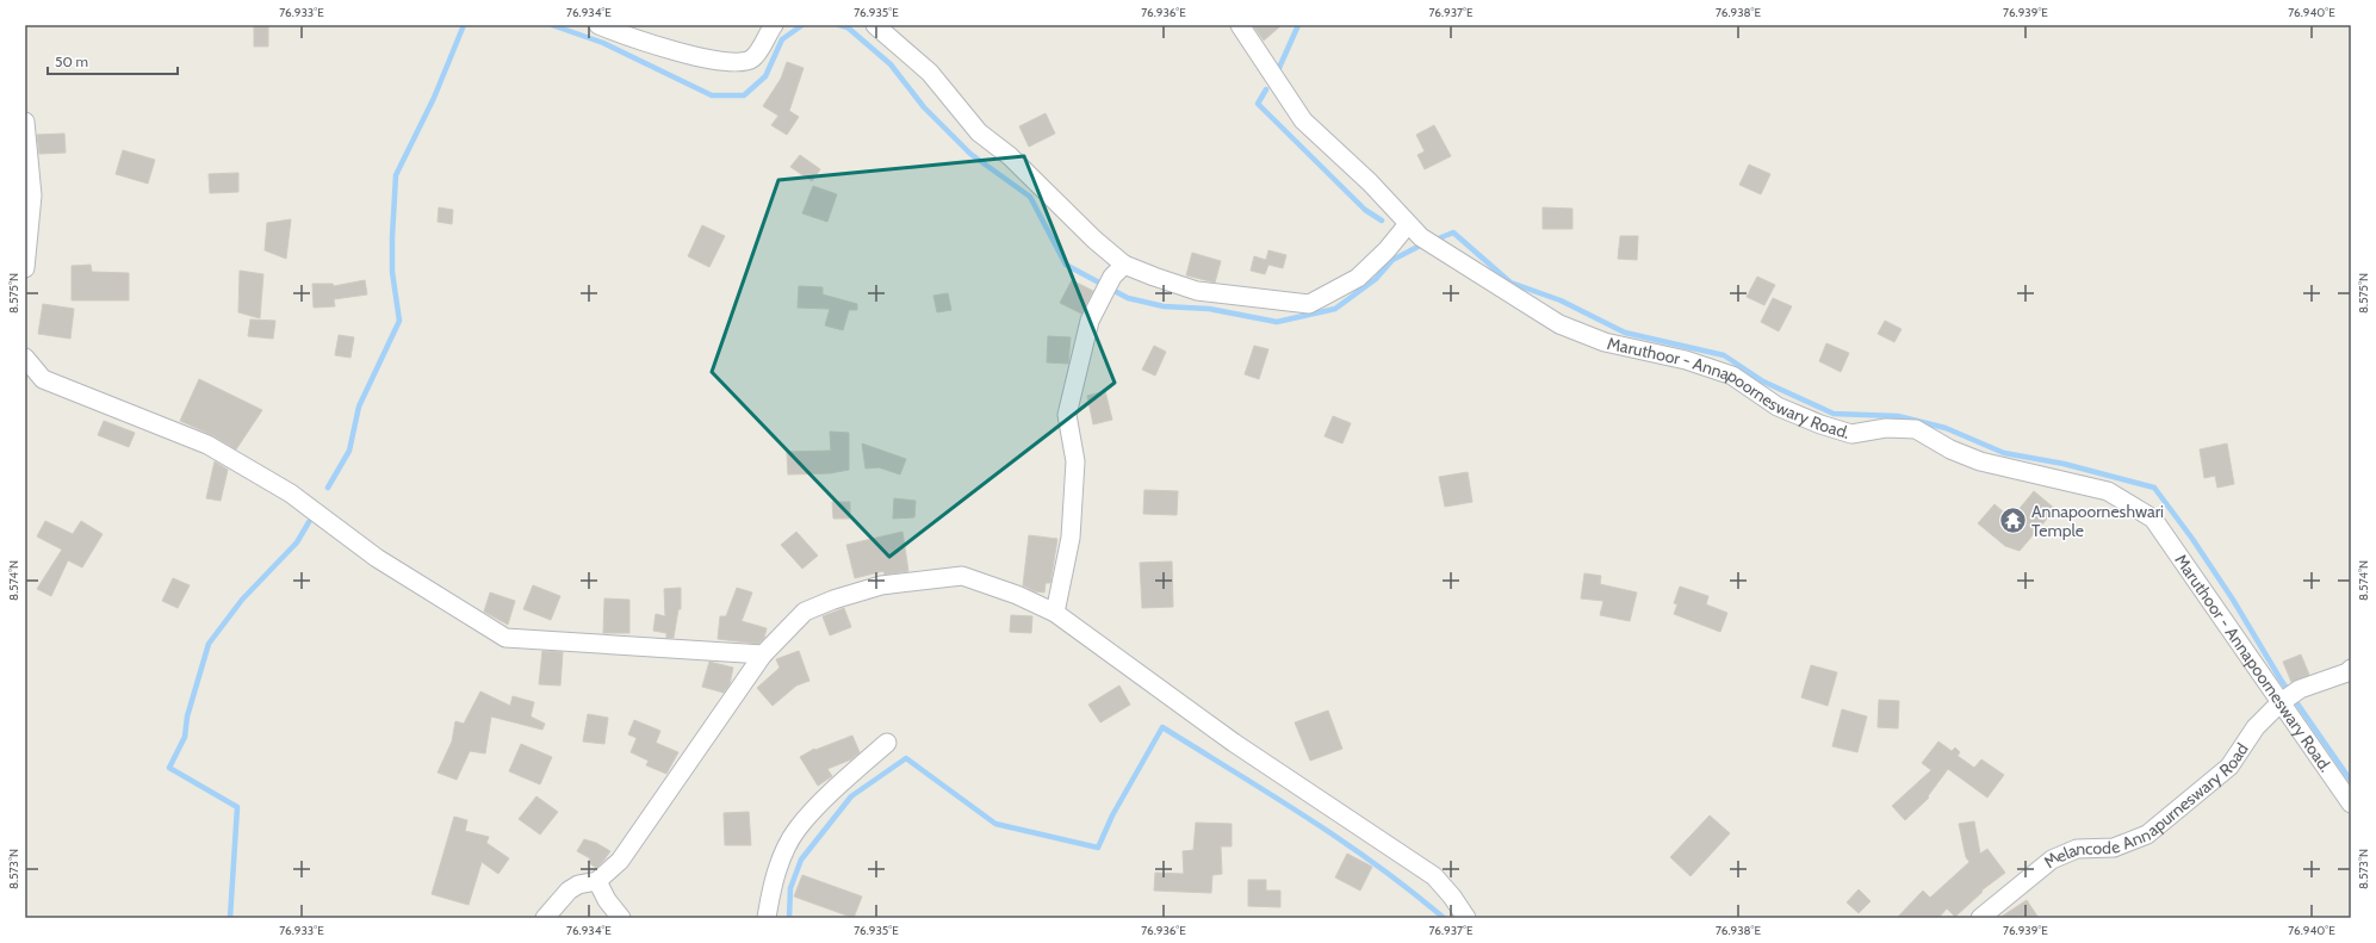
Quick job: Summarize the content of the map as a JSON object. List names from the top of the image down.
{
  "streets": {
    "street": ["Maruthoor - Annapoorneswary Road.", "Melancode Annapurneswary Road"]
  },
  "crossings": [
    ["Maruthoor - Annapoorneswary Road.", "Melancode Annapurneswary Road"]
  ],
  "places": {
    "temple": ["Annapoorneshwari Temple"]
  },
  "scale_bar": "50 m",
  "coordinates": [
    "76.933°E",
    "76.934°E",
    "76.935°E",
    "76.936°E",
    "76.937°E",
    "76.938°E",
    "76.939°E",
    "76.940°E",
    "8.575°N",
    "8.574°N",
    "8.573°N"
  ]
}
